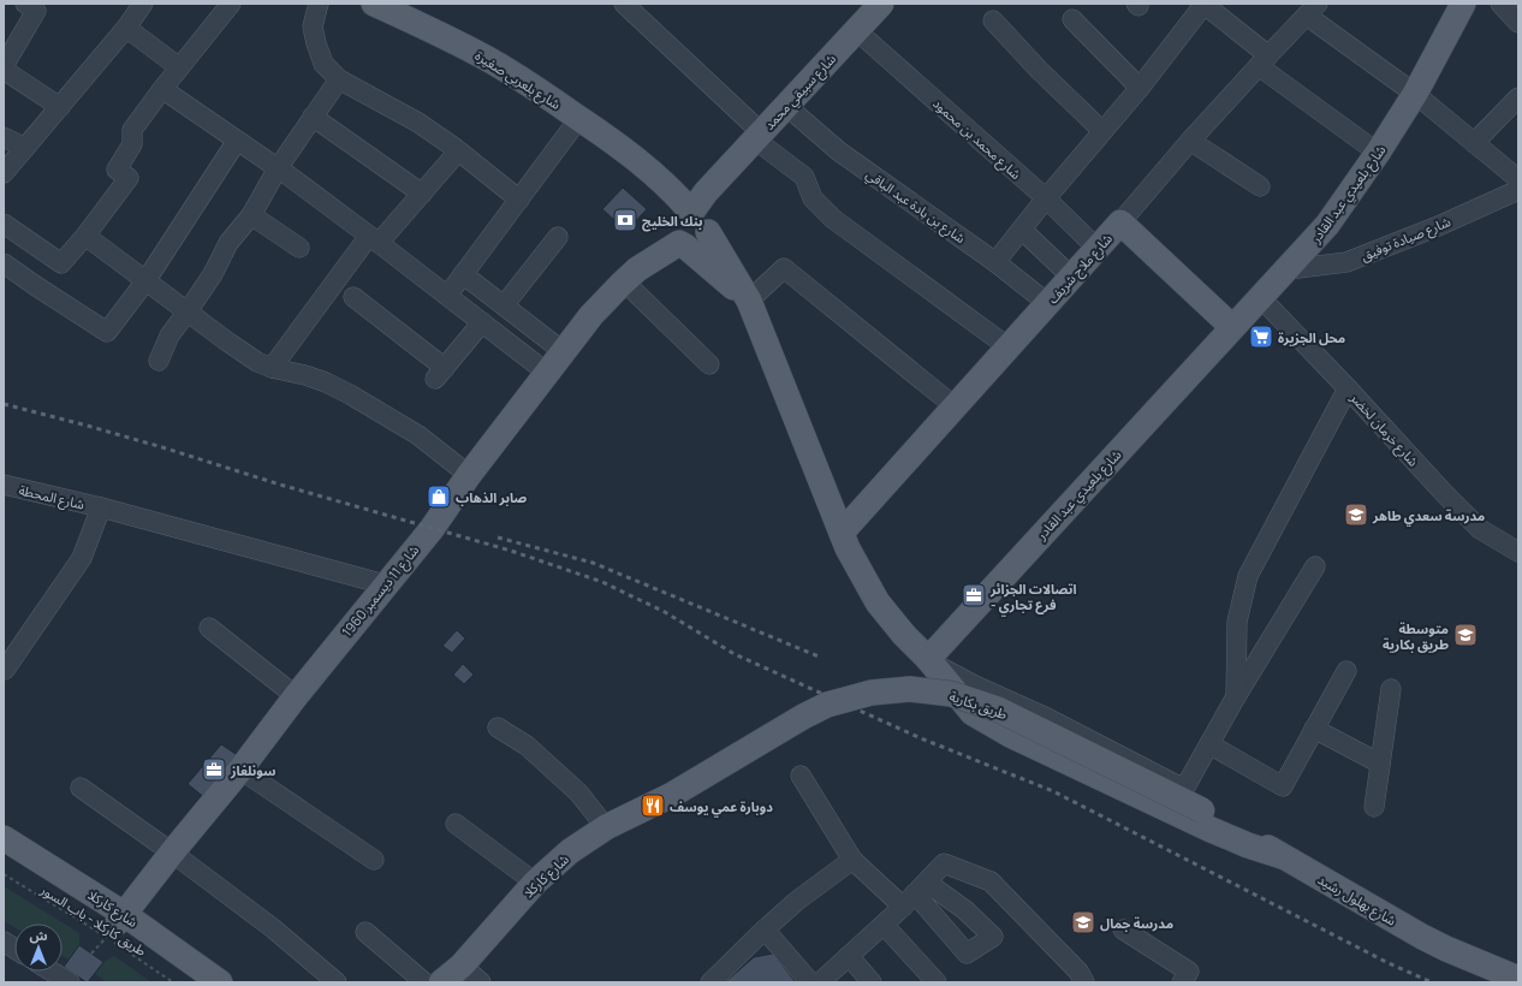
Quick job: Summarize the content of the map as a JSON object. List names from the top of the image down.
{
  "streets": {
    "main road": [
      "شارع بلعربي صغيرة",
      "شارع سبيقي محمد",
      "شارع بلعيدي عبد القادر",
      "شارع ملاح شريف",
      "شارع 11 ديسمبر 1960",
      "طريق بكارية",
      "شارع كاركلا",
      "شارع بهلول رشيد"
    ],
    "street": [
      "شارع محمد بن محمود",
      "شارع بن بادة عبد الباقي",
      "شارع صيادة توفيق",
      "شارع خرمان لخضر",
      "شارع المحطة"
    ],
    "path": ["طريق كاركلا - باب السور"]
  },
  "crossings": [
    ["شارع بلعربي صغيرة", "شارع سبيقي محمد"],
    ["شارع بلعربي صغيرة", "شارع 11 ديسمبر 1960"],
    ["شارع سبيقي محمد", "شارع محمد بن محمود"],
    ["شارع سبيقي محمد", "شارع بن بادة عبد الباقي"],
    ["شارع سبيقي محمد", "شارع 11 ديسمبر 1960"],
    ["شارع محمد بن محمود", "شارع ملاح شريف"],
    ["شارع بلعيدي عبد القادر", "شارع صيادة توفيق"],
    ["شارع بلعيدي عبد القادر", "شارع خرمان لخضر"],
    ["شارع بن بادة عبد الباقي", "شارع ملاح شريف"],
    ["شارع المحطة", "شارع 11 ديسمبر 1960"],
    ["شارع 11 ديسمبر 1960", "شارع كاركلا"],
    ["طريق بكارية", "شارع كاركلا"],
    ["طريق بكارية", "شارع بهلول رشيد"]
  ],
  "places": {
    "bank": ["بنك الخليج"],
    "supermarket": ["محل الجزيرة"],
    "shop": ["صابر الذهاب"],
    "school or university": ["مدرسة سعدي طاهر", "متوسطة طريق بكارية", "مدرسة جمال"],
    "office": ["اتصالات الجزائر - فرع تجاري", "سونلغاز"],
    "restaurant": ["دوبارة عمي يوسف"]
  },
  "north": "top"
}
